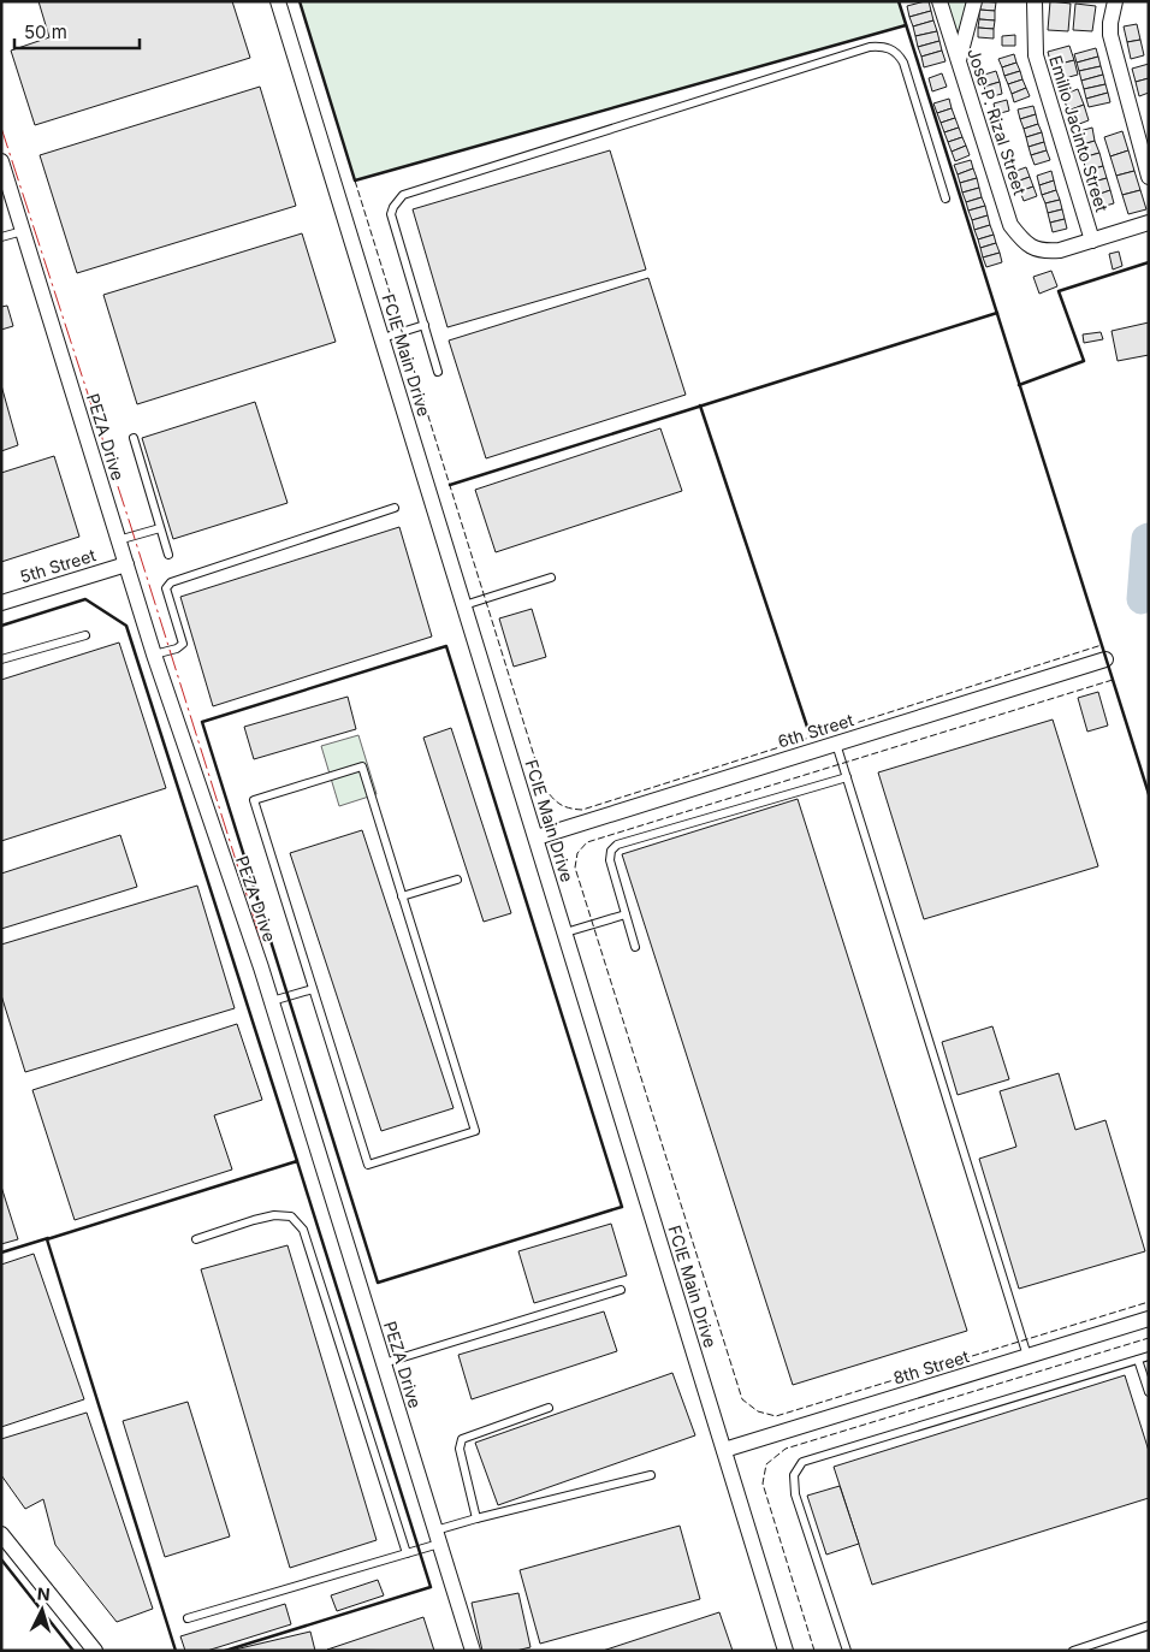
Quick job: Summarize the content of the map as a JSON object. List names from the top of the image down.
{
  "streets": {
    "street": [
      "Jose P. Rizal Street",
      "Emilio Jacinto Street",
      "FCIE Main Drive",
      "PEZA Drive",
      "5th Street",
      "6th Street",
      "8th Street"
    ]
  },
  "crossings": [
    ["Jose P. Rizal Street", "Emilio Jacinto Street"],
    ["FCIE Main Drive", "6th Street"],
    ["FCIE Main Drive", "8th Street"],
    ["PEZA Drive", "5th Street"]
  ],
  "scale_bar": "50 m",
  "north": "top"
}
